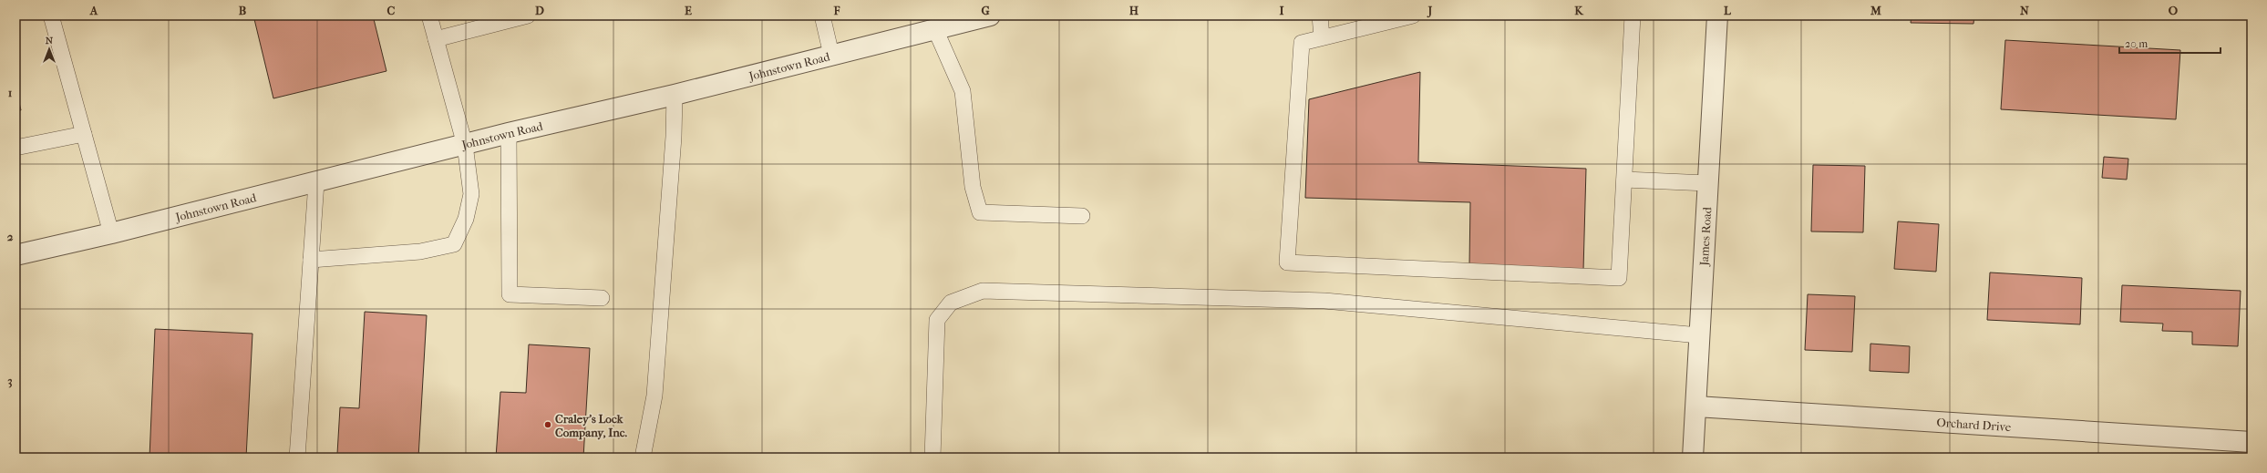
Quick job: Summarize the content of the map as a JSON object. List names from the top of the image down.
{
  "streets": {
    "street": ["Johnstown Road", "James Road", "Orchard Drive"]
  },
  "crossings": [
    ["James Road", "Orchard Drive"]
  ],
  "places": ["Craley's Lock Company, Inc."],
  "scale_bar": "20 m",
  "north": "top",
  "grid": {
    "columns": [
      "A",
      "B",
      "C",
      "D",
      "E",
      "F",
      "G",
      "H",
      "I",
      "J",
      "K",
      "L",
      "M",
      "N",
      "O"
    ],
    "rows": ["1", "2", "3"]
  }
}
